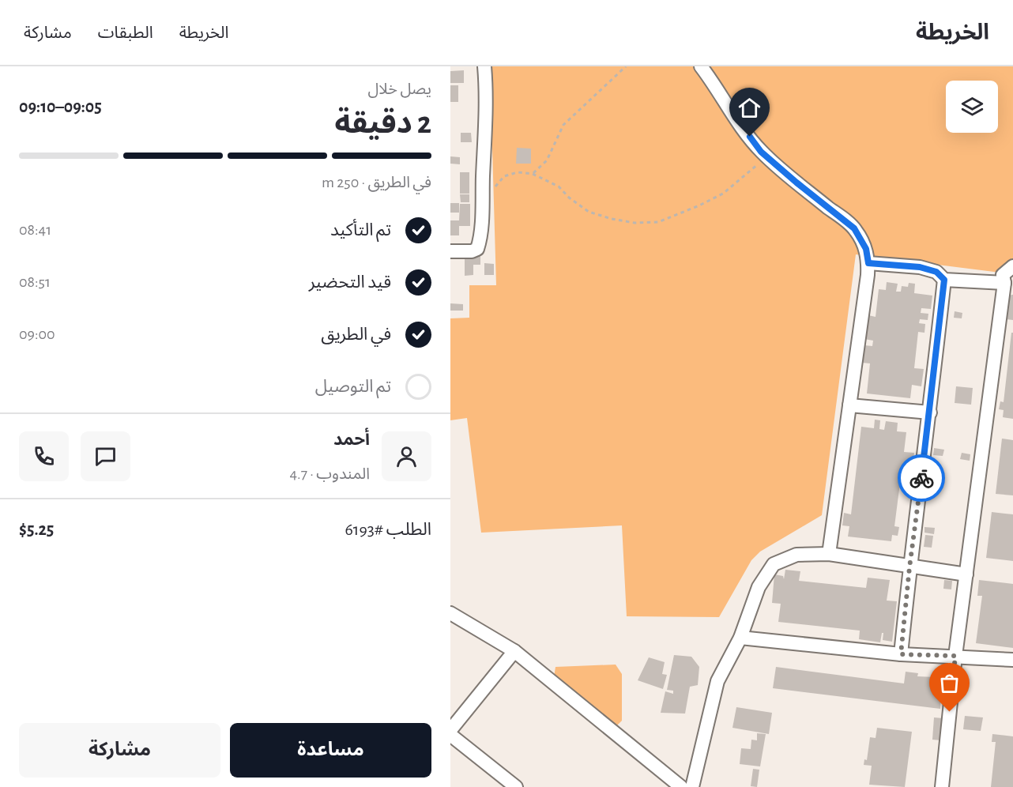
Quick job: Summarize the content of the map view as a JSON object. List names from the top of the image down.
{
  "page": {
    "header": "الخريطة",
    "nav": ["الخريطة", "الطبقات", "مشاركة"],
    "heading": ["2 دقيقة", "يصل خلال", "09:05–09:10"],
    "panel": [
      "أحمد",
      "المندوب · 4.7",
      "الطلب #6193",
      "$5.25"
    ],
    "bar": "في الطريق · 250 m",
    "list": [
      ["تم التأكيد", "08:41"],
      ["قيد التحضير", "08:51"],
      ["في الطريق", "09:00"],
      "تم التوصيل"
    ],
    "buttons": ["مساعدة", "مشاركة"]
  }
}
